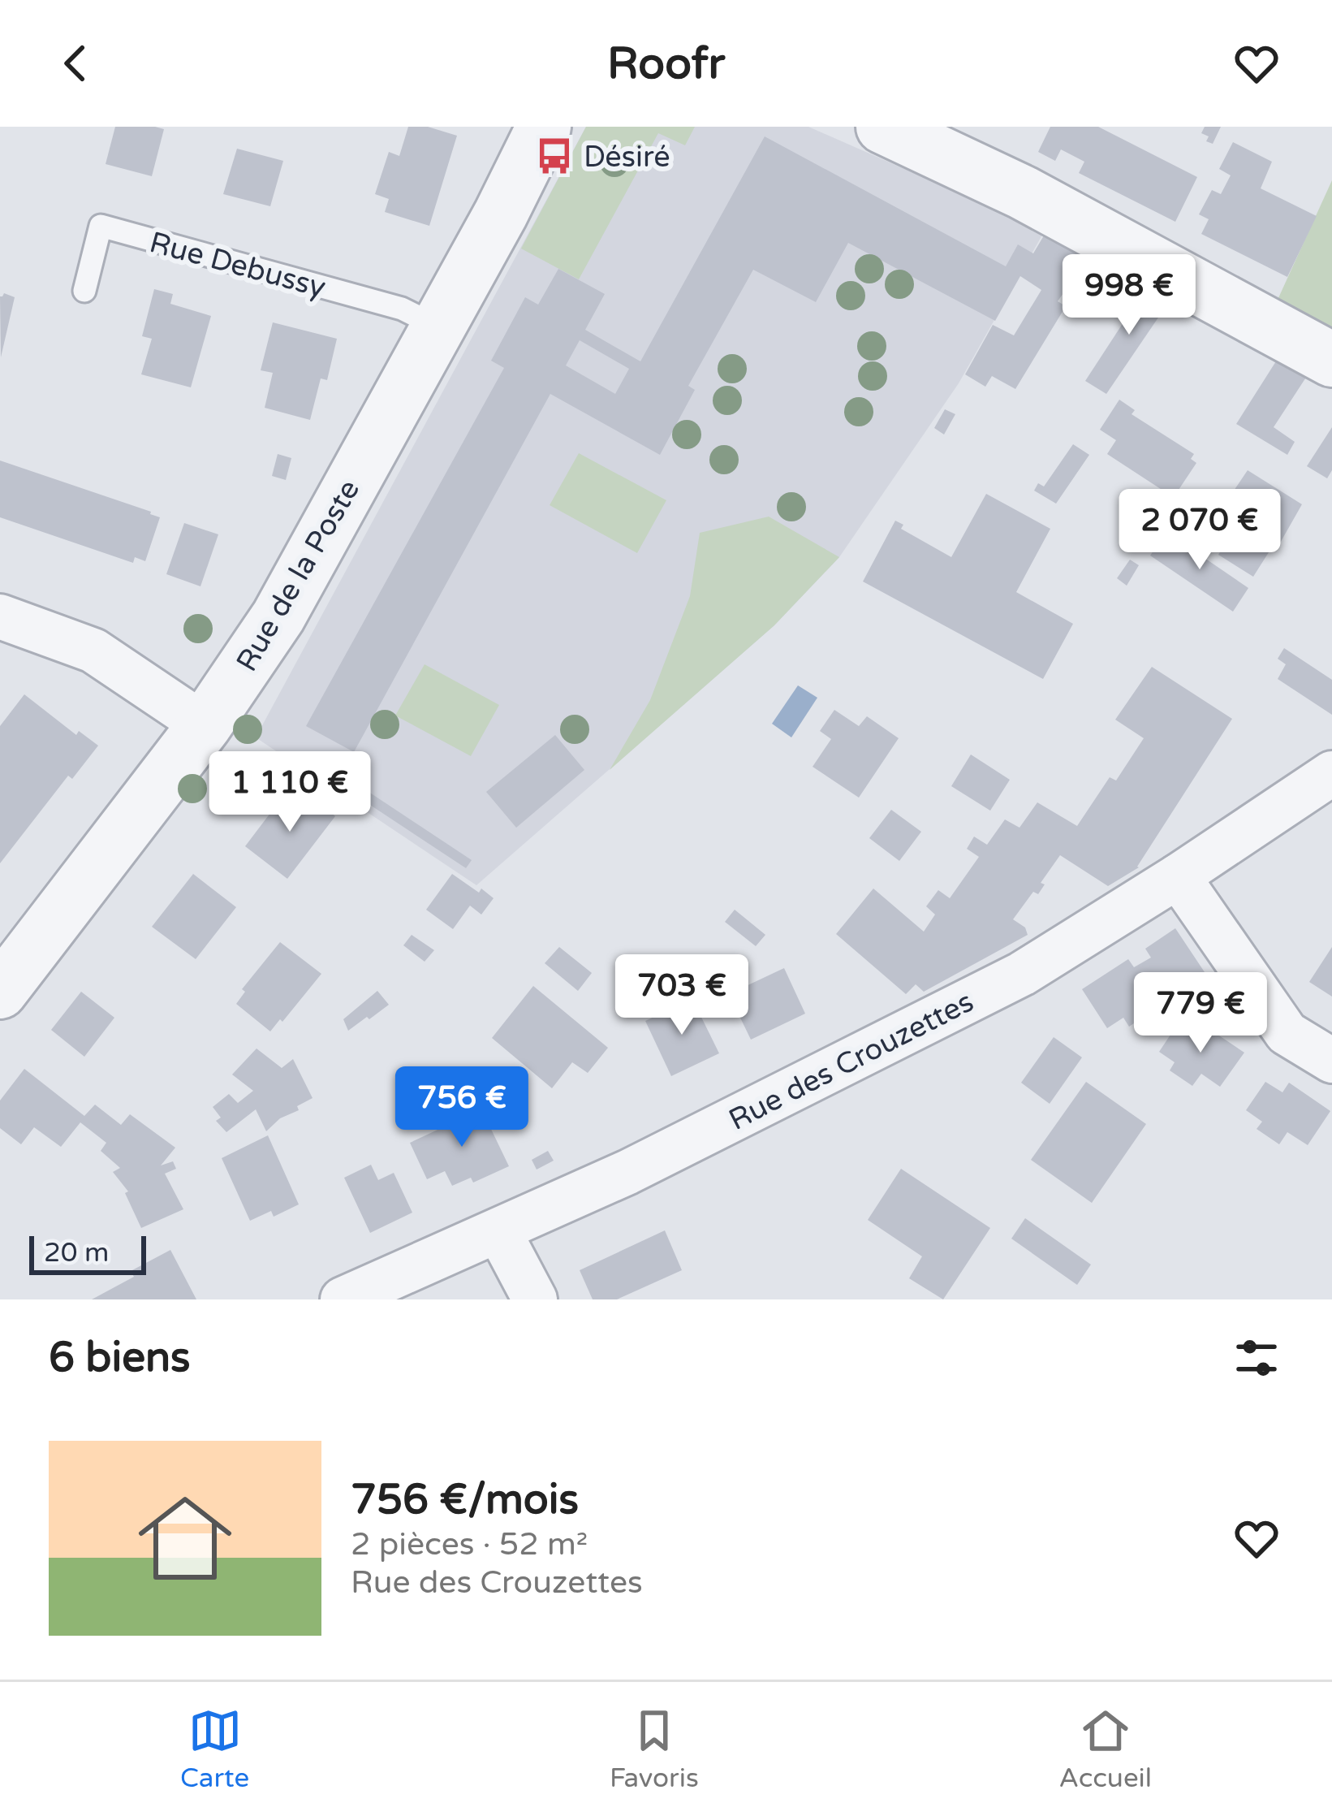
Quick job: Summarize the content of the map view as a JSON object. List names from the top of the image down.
{
  "streets": {
    "street": ["Rue de la Poste", "Rue des Crouzettes"],
    "lane": ["Rue Debussy"]
  },
  "crossings": [
    ["Rue Debussy", "Rue de la Poste"]
  ],
  "places": {
    "bus stop": ["Désiré"]
  },
  "scale_bar": "20 m",
  "page": {
    "header": "Roofr",
    "price": [
      "998 €",
      "2 070 €",
      "1 110 €",
      "703 €",
      "779 €",
      "756 €"
    ],
    "scale": "20 m",
    "heading": "6 biens",
    "list": [
      {
        "name": "756 €/mois",
        "note": "2 pièces · 52 m² · Rue des Crouzettes"
      }
    ],
    "tabs": ["Carte", "Favoris", "Accueil"]
  }
}
